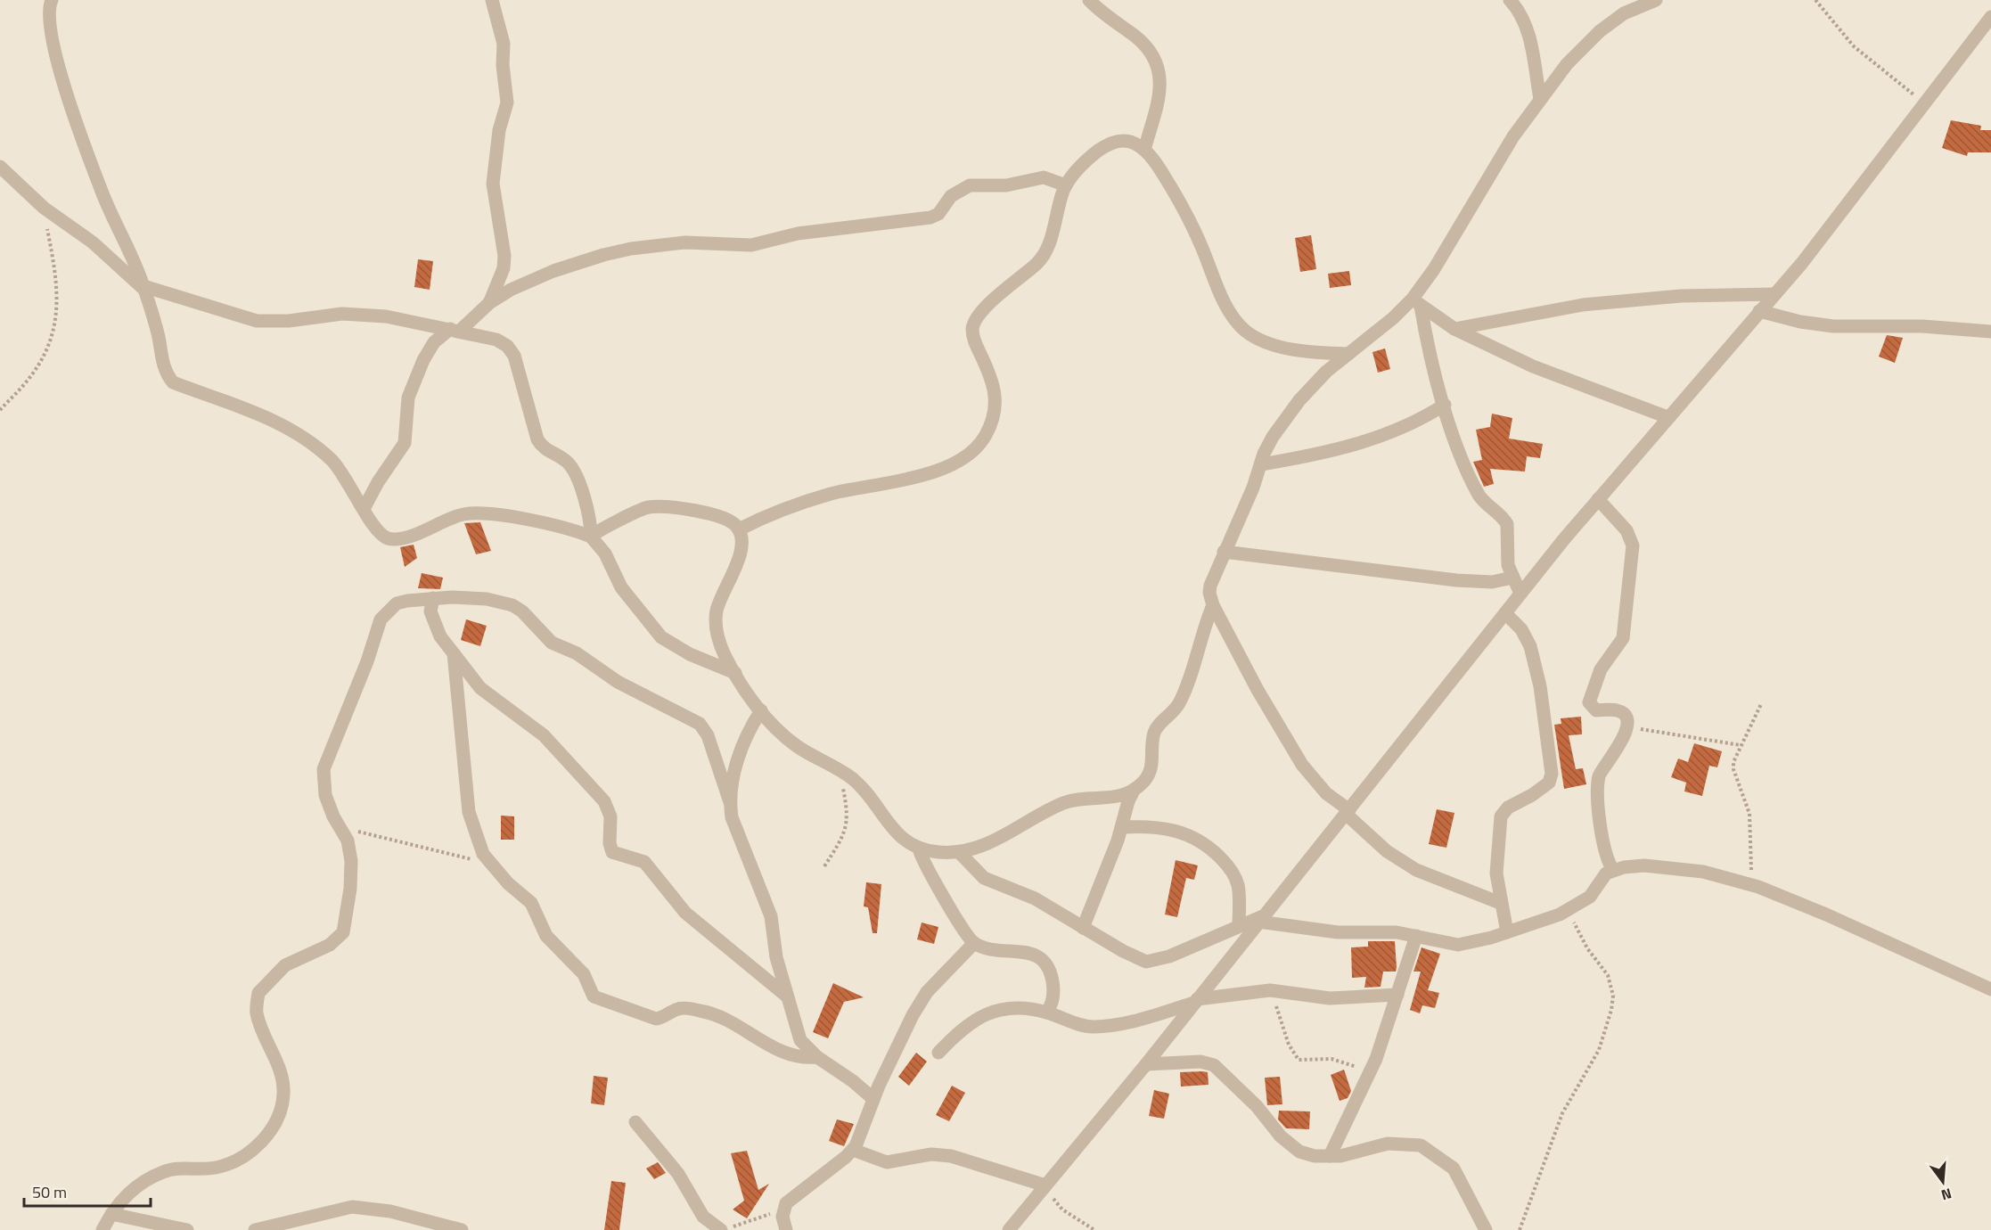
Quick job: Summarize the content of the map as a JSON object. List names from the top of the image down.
{
  "scale_bar": "50 m",
  "north": "bottom"
}
